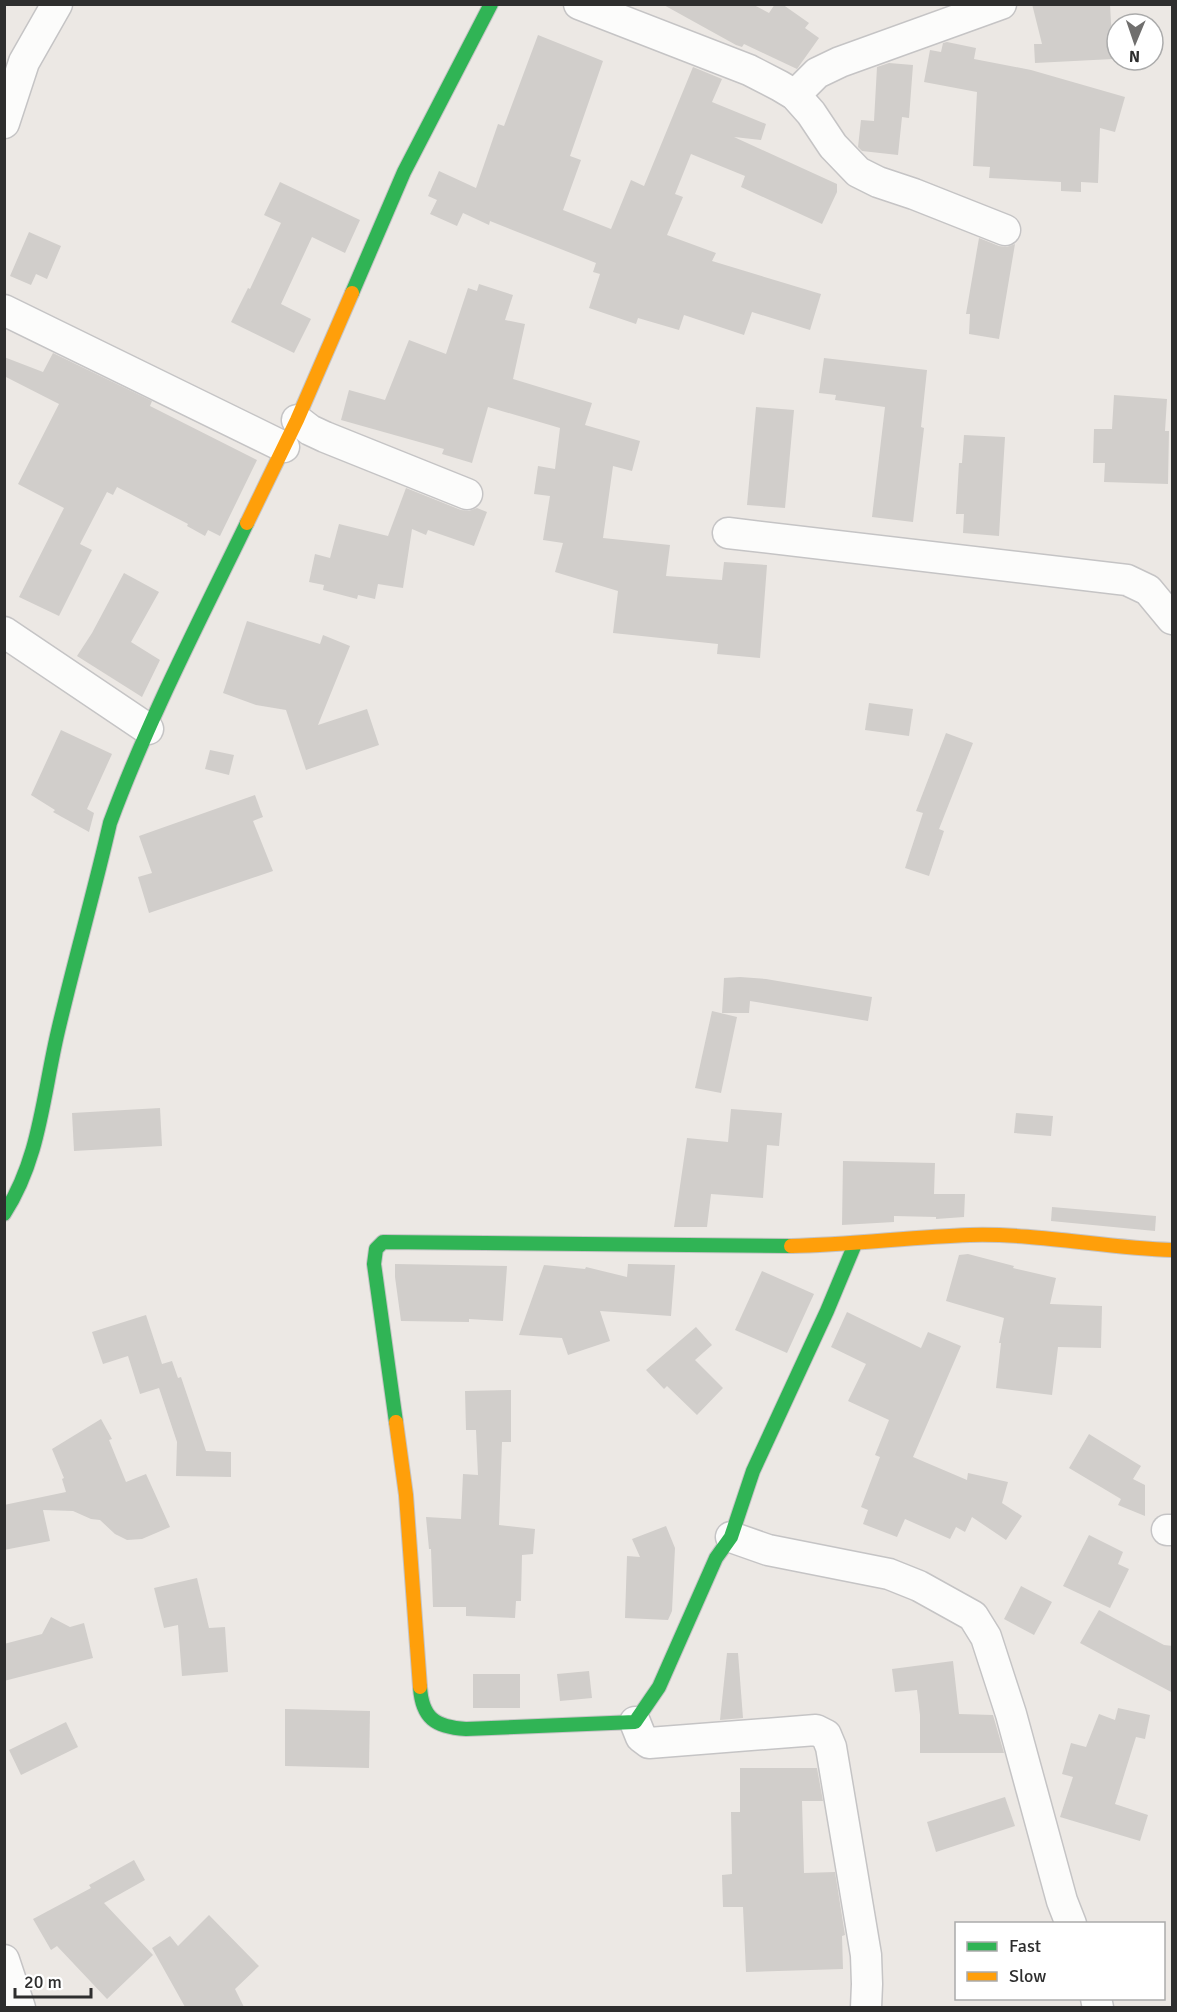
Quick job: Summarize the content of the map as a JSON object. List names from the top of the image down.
{
  "legend": ["Fast", "Slow"],
  "scale_bar": "20 m",
  "north": "bottom"
}
